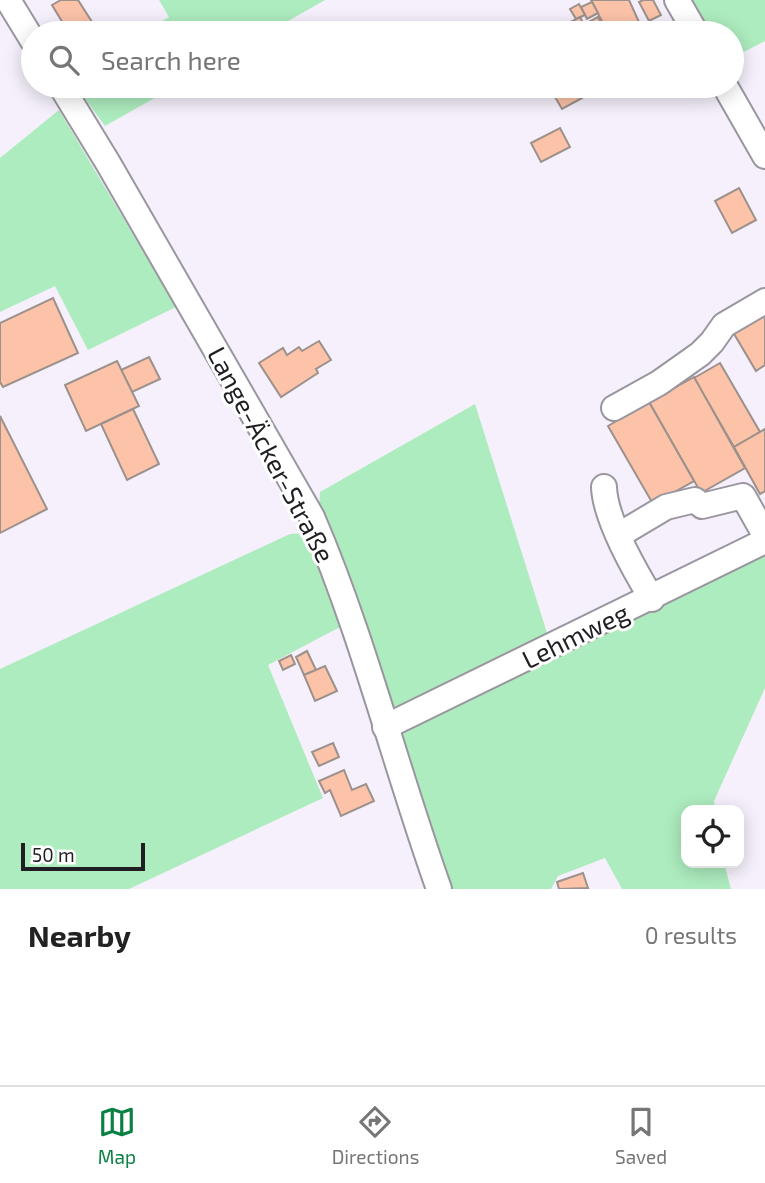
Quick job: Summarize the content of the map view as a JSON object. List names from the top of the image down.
{
  "streets": {
    "street": ["Lange-Äcker-Straße", "Lehmweg"]
  },
  "crossings": [
    ["Lange-Äcker-Straße", "Lehmweg"]
  ],
  "scale_bar": "50 m",
  "page": {
    "search": "Search here",
    "scale": "50 m",
    "heading": ["Nearby", "0 results"],
    "nav": ["Map", "Directions", "Saved"]
  }
}
